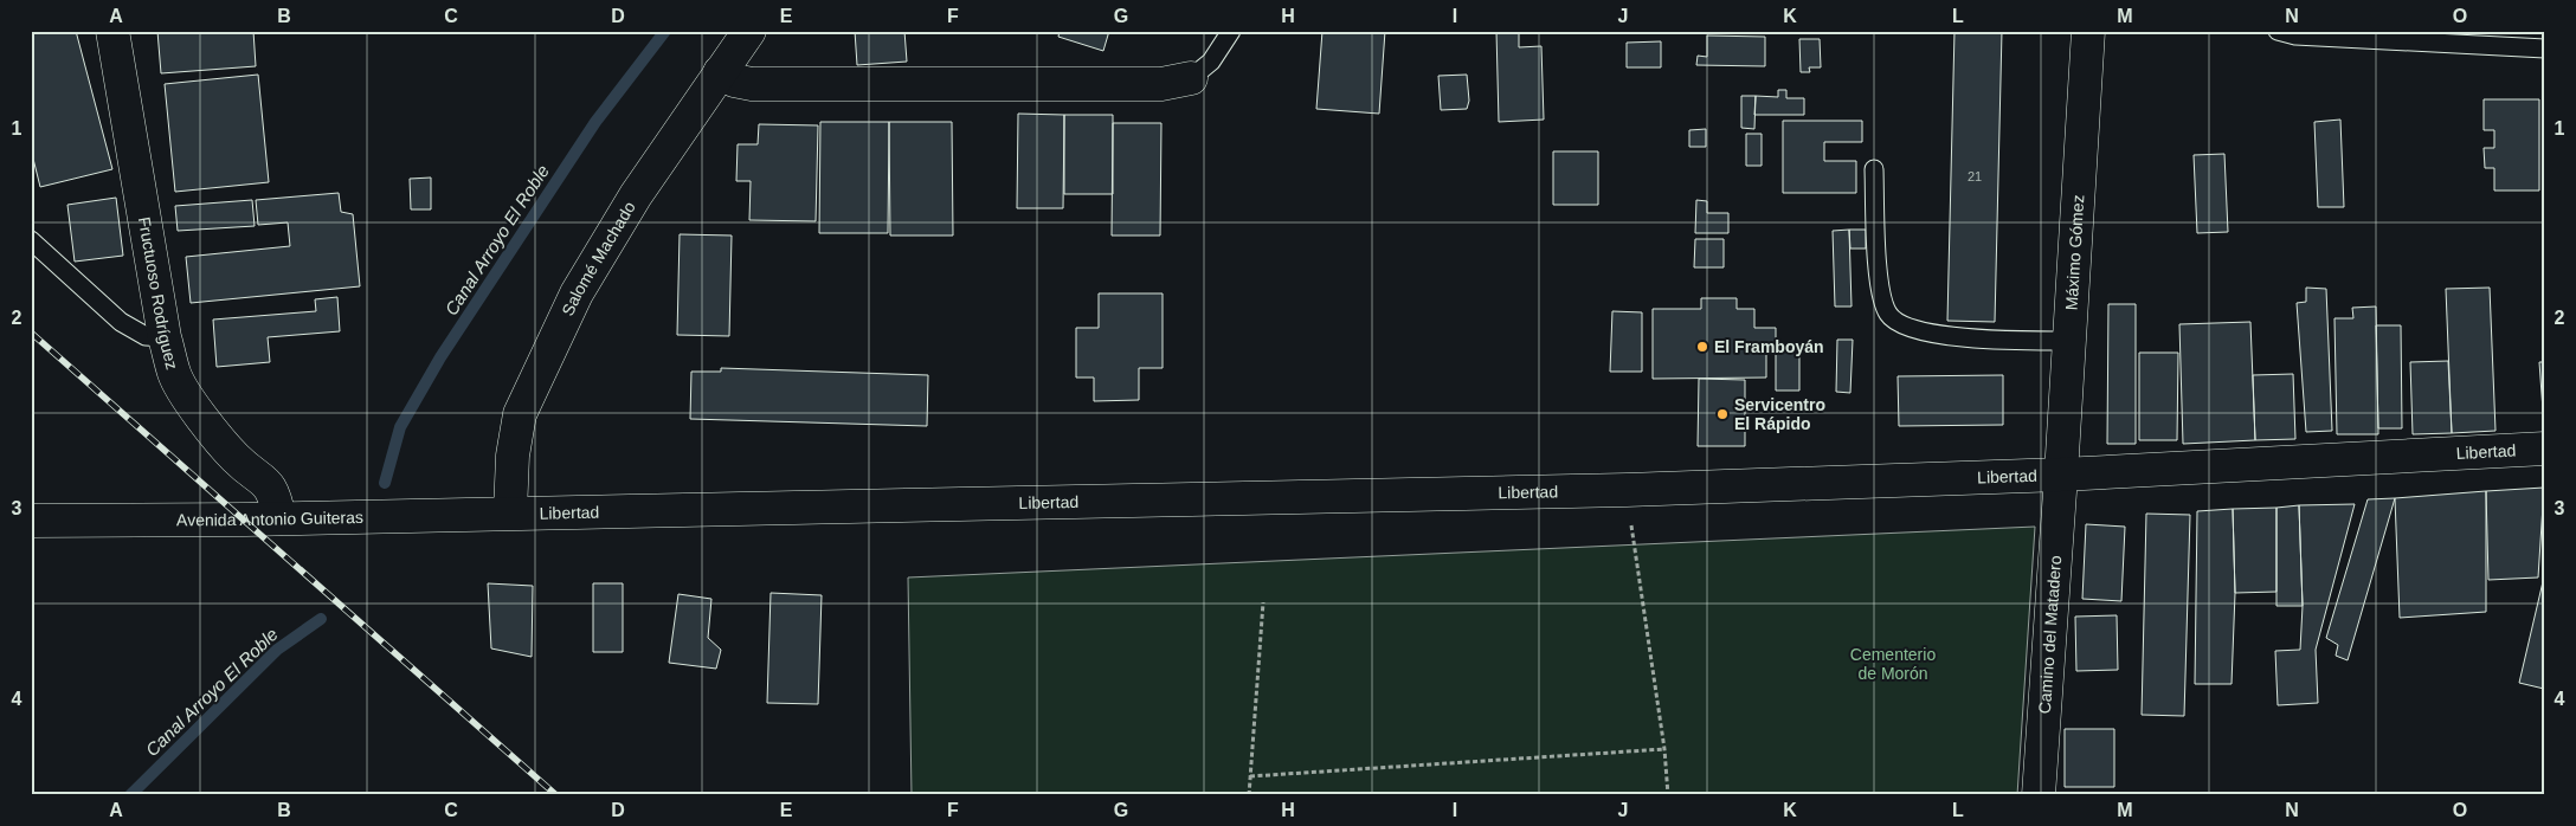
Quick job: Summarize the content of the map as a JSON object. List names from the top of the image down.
{
  "streets": {
    "main road": [
      "Máximo Gómez",
      "Salomé Machado",
      "Fructuoso Rodríguez",
      "Libertad",
      "Avenida Antonio Guiteras",
      "Camino del Matadero"
    ]
  },
  "crossings": [
    ["Máximo Gómez", "Libertad"],
    ["Máximo Gómez", "Camino del Matadero"],
    ["Salomé Machado", "Libertad"],
    ["Salomé Machado", "Avenida Antonio Guiteras"],
    ["Fructuoso Rodríguez", "Avenida Antonio Guiteras"],
    ["Libertad", "Avenida Antonio Guiteras"],
    ["Libertad", "Camino del Matadero"]
  ],
  "water": ["Canal Arroyo El Roble"],
  "parks": ["Cementerio de Morón"],
  "places": ["El Framboyán", "Servicentro El Rápido"],
  "house_numbers": ["21"],
  "grid": {
    "columns": [
      "A",
      "B",
      "C",
      "D",
      "E",
      "F",
      "G",
      "H",
      "I",
      "J",
      "K",
      "L",
      "M",
      "N",
      "O"
    ],
    "rows": [
      "1",
      "2",
      "3",
      "4"
    ]
  }
}
